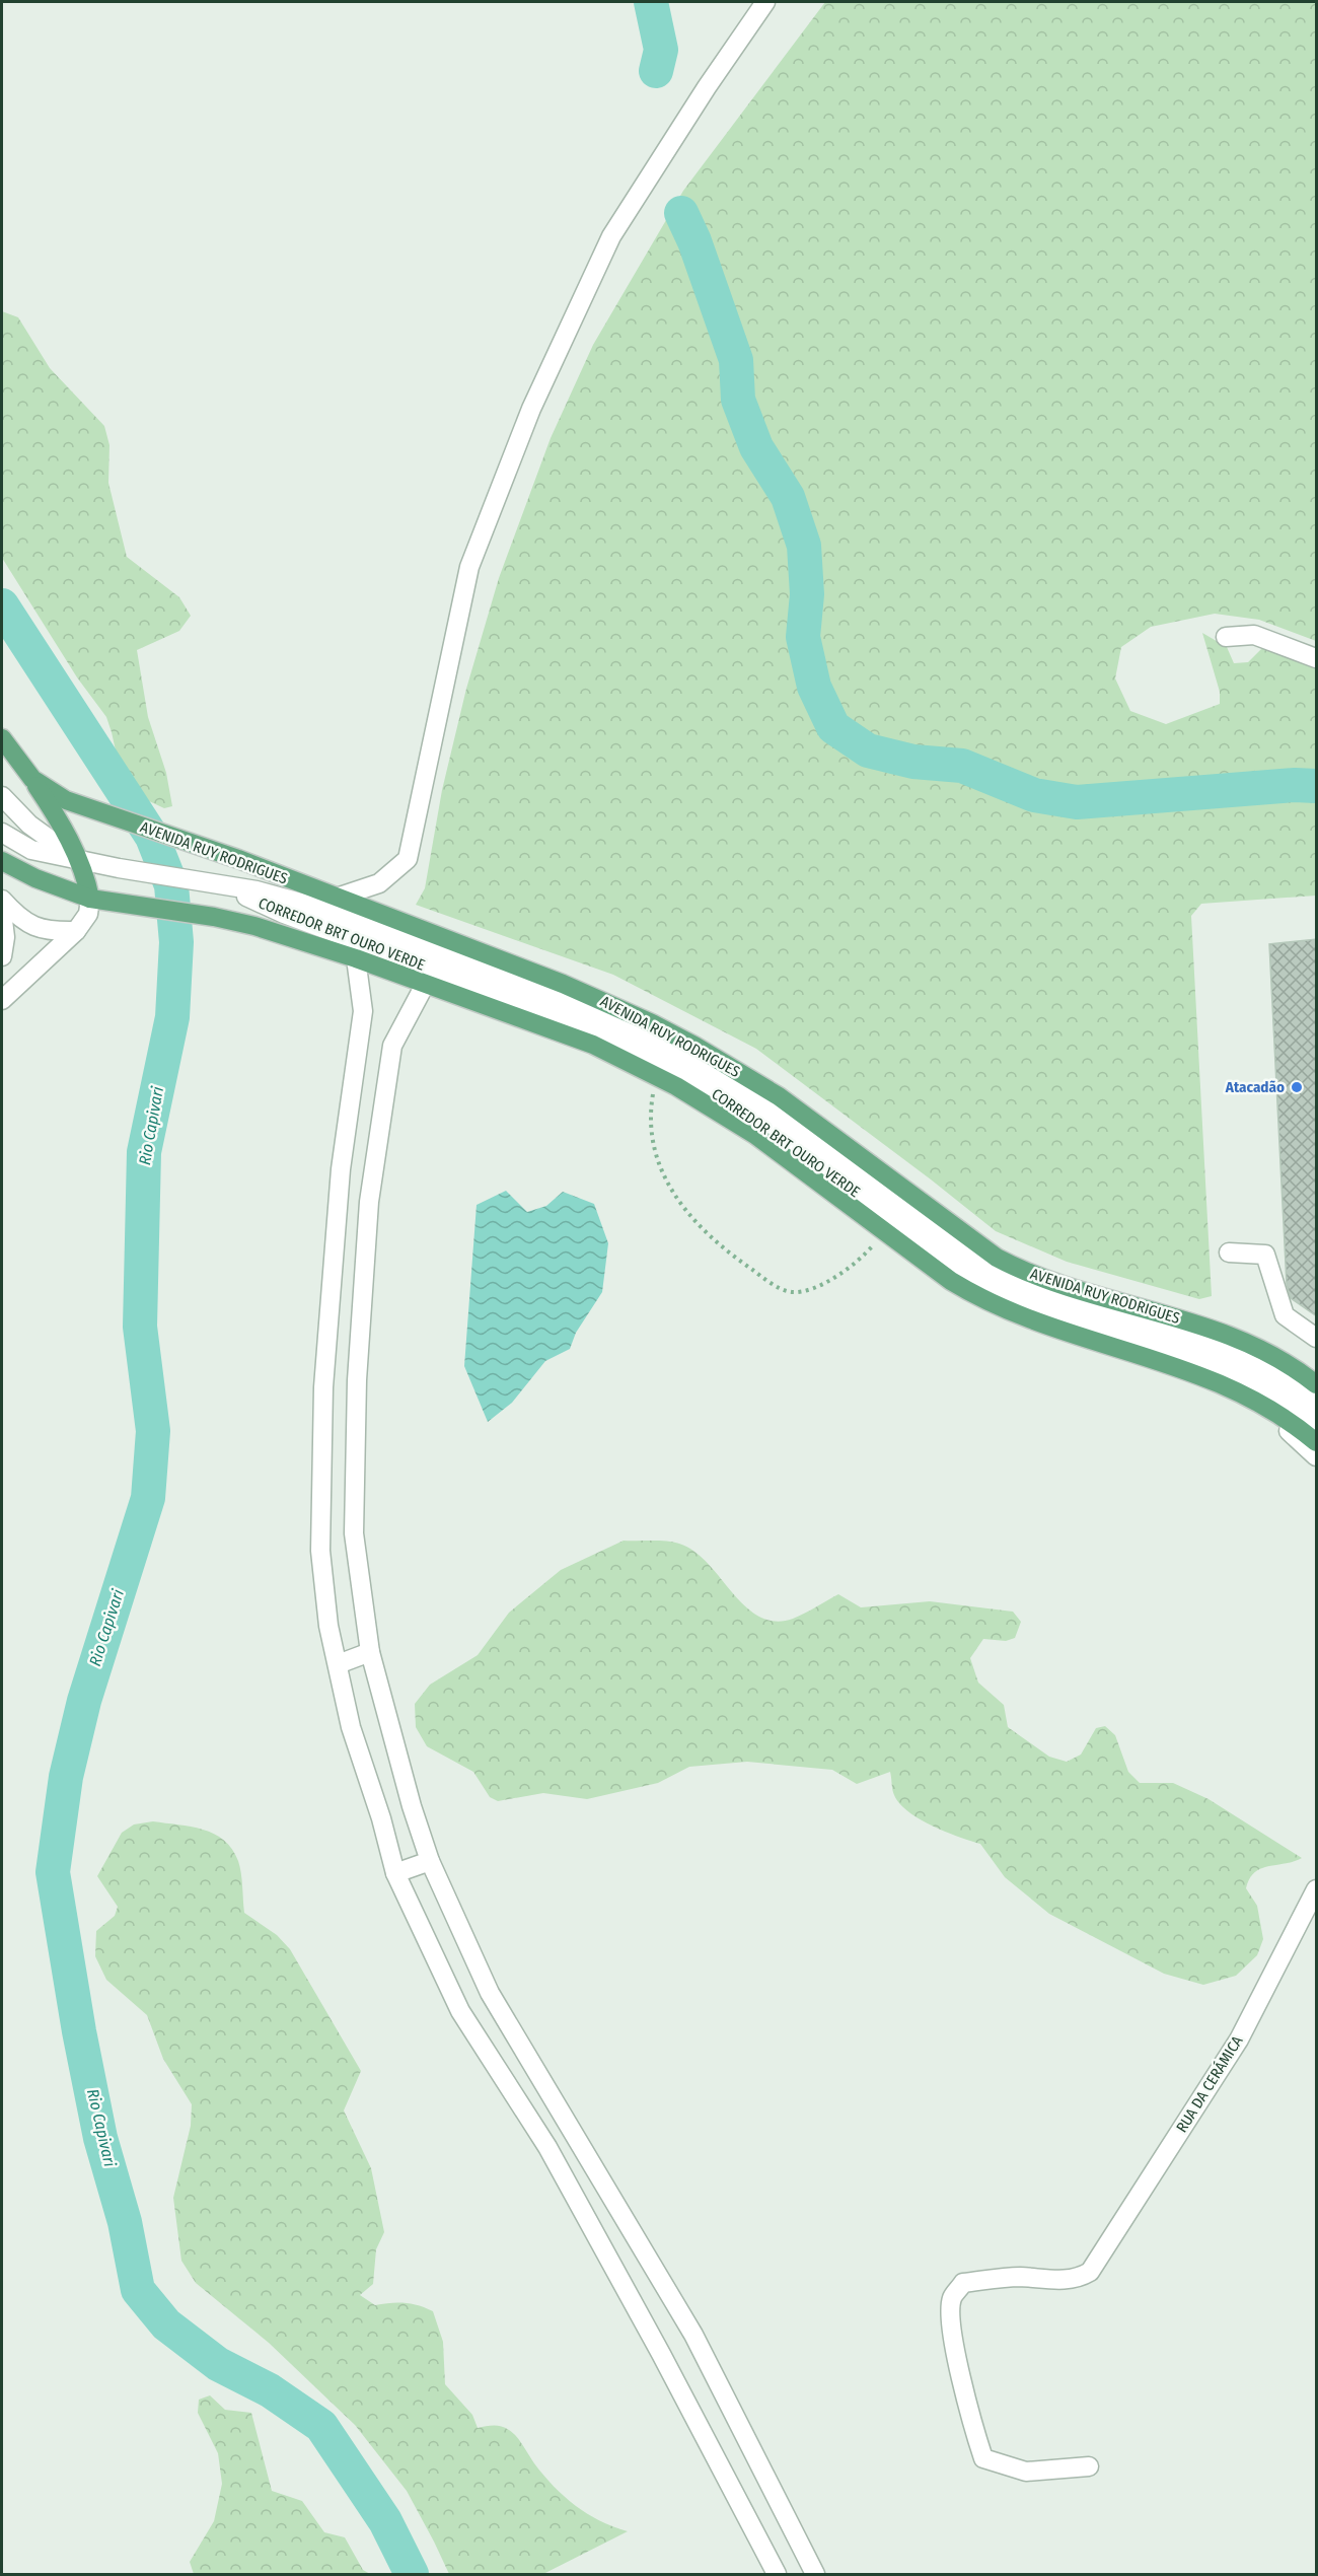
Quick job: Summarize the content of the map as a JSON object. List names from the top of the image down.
{
  "streets": {
    "main road": ["AVENIDA RUY RODRIGUES"],
    "street": ["CORREDOR BRT OURO VERDE", "RUA DA CERÁMICA"]
  },
  "water": ["Rio Capivari"],
  "places": ["Atacadão"]
}
